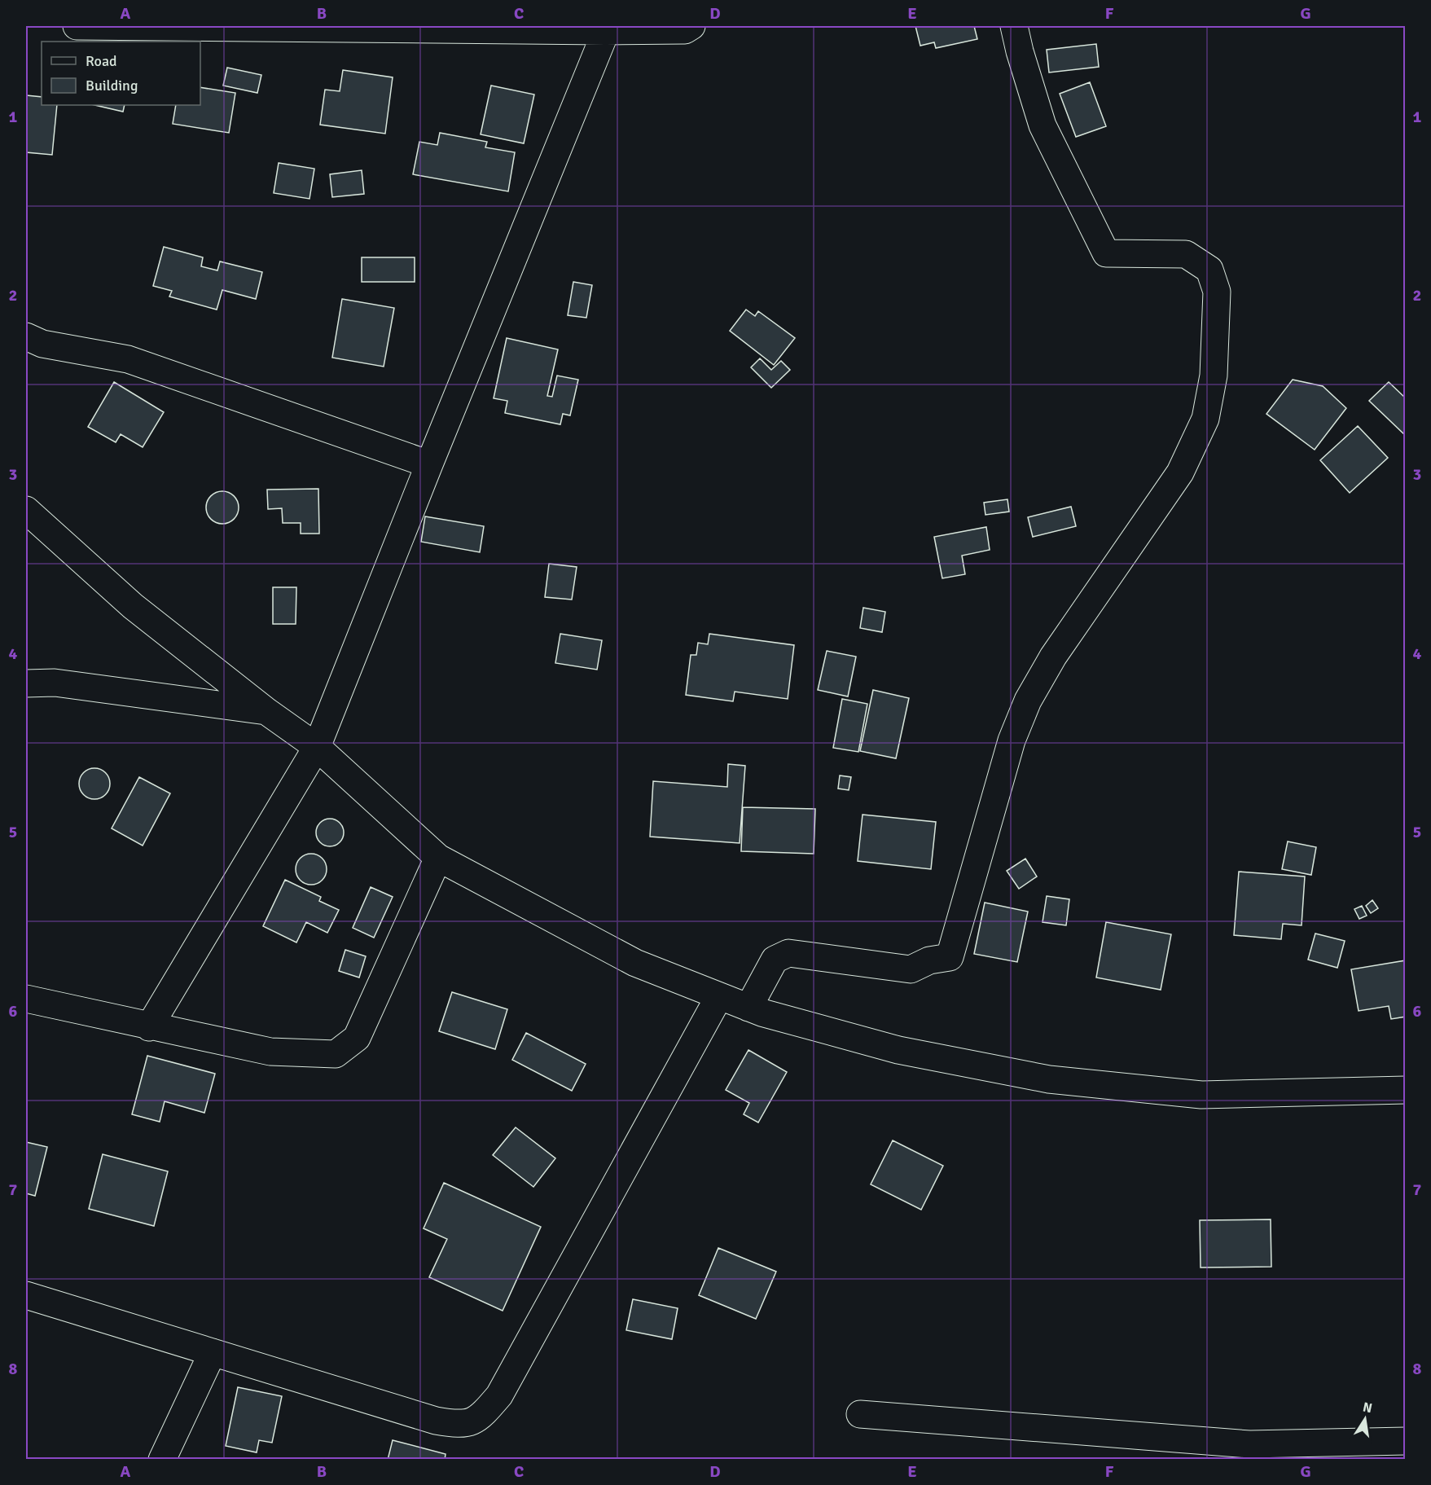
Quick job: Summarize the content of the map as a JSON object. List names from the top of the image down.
{
  "legend": ["Road", "Building"],
  "north": "top",
  "grid": {
    "columns": [
      "A",
      "B",
      "C",
      "D",
      "E",
      "F",
      "G"
    ],
    "rows": [
      "1",
      "2",
      "3",
      "4",
      "5",
      "6",
      "7",
      "8"
    ]
  }
}
